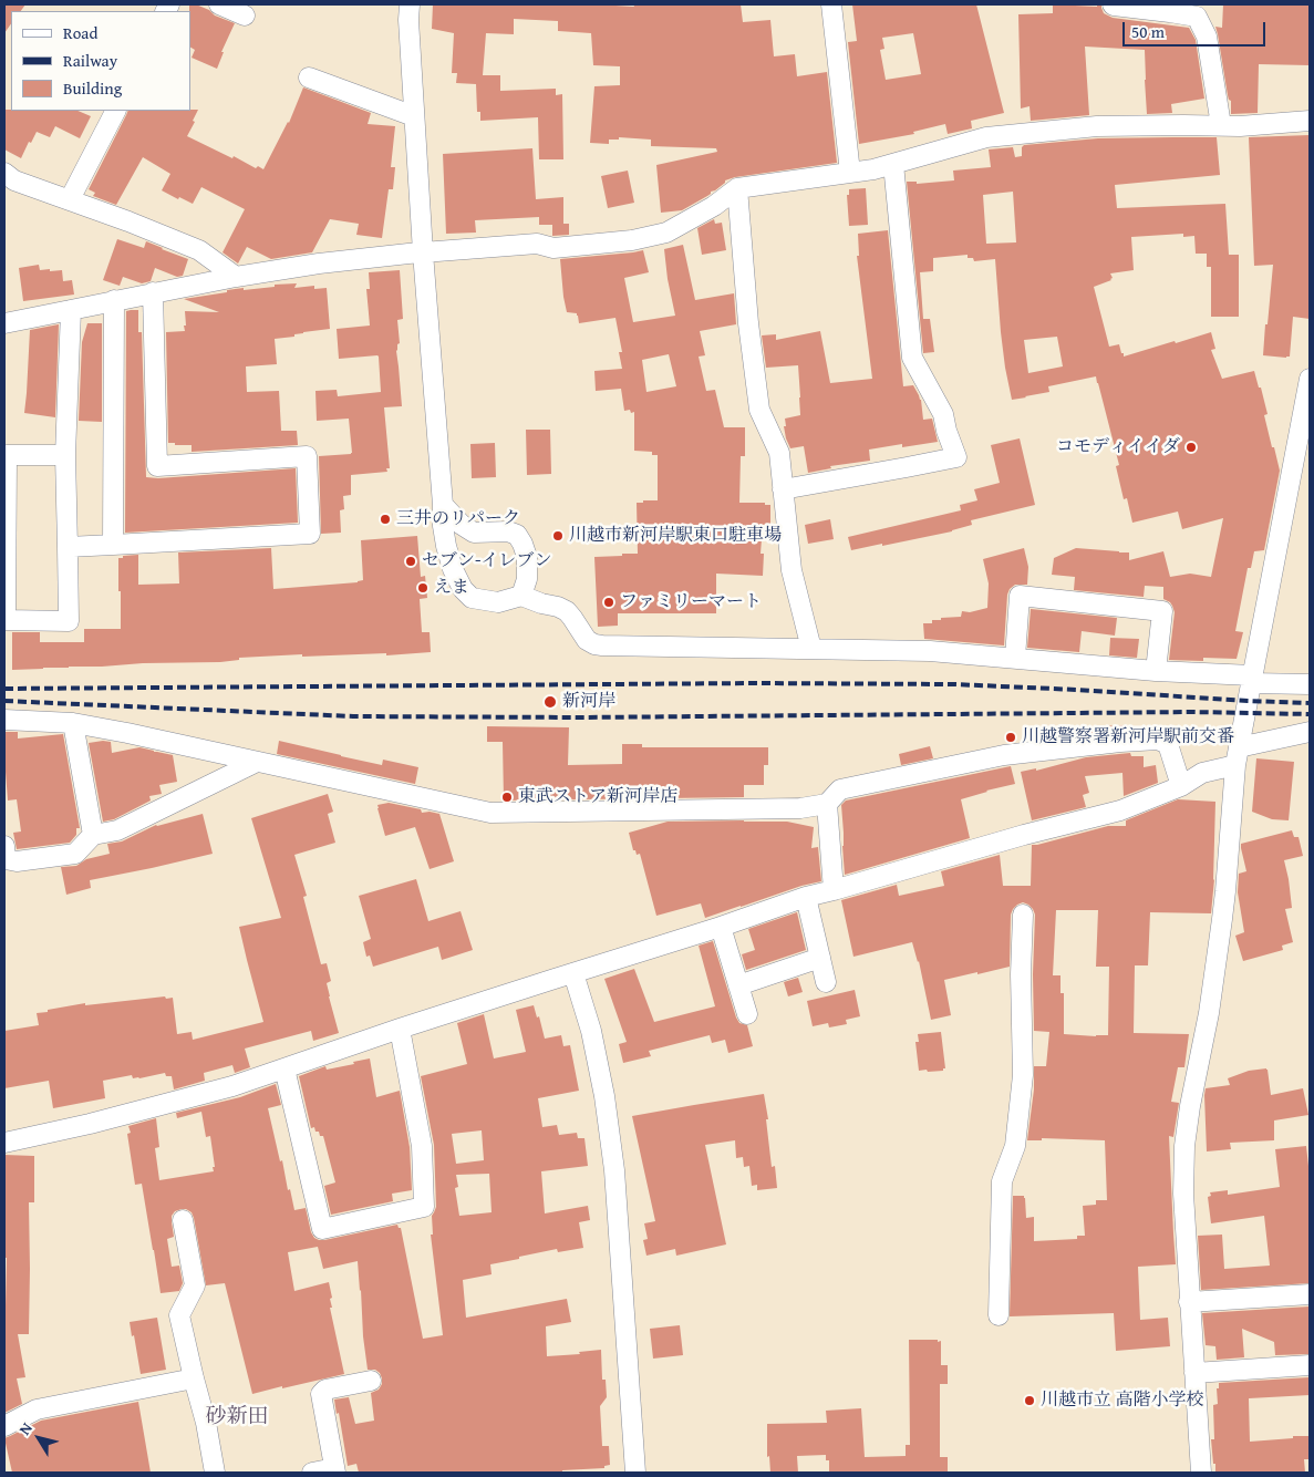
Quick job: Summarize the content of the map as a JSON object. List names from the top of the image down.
{
  "districts": ["砂新田"],
  "places": [
    "コモディイイダ",
    "三井のリパーク",
    "川越市新河岸駅東口駐車場",
    "セブン-イレブン",
    "えま",
    "ファミリーマート",
    "新河岸",
    "川越警察署新河岸駅前交番",
    "東武ストア新河岸店",
    "川越市立 高階小学校"
  ],
  "legend": ["Road", "Railway", "Building"],
  "scale_bar": "50 m",
  "north": "top left"
}
